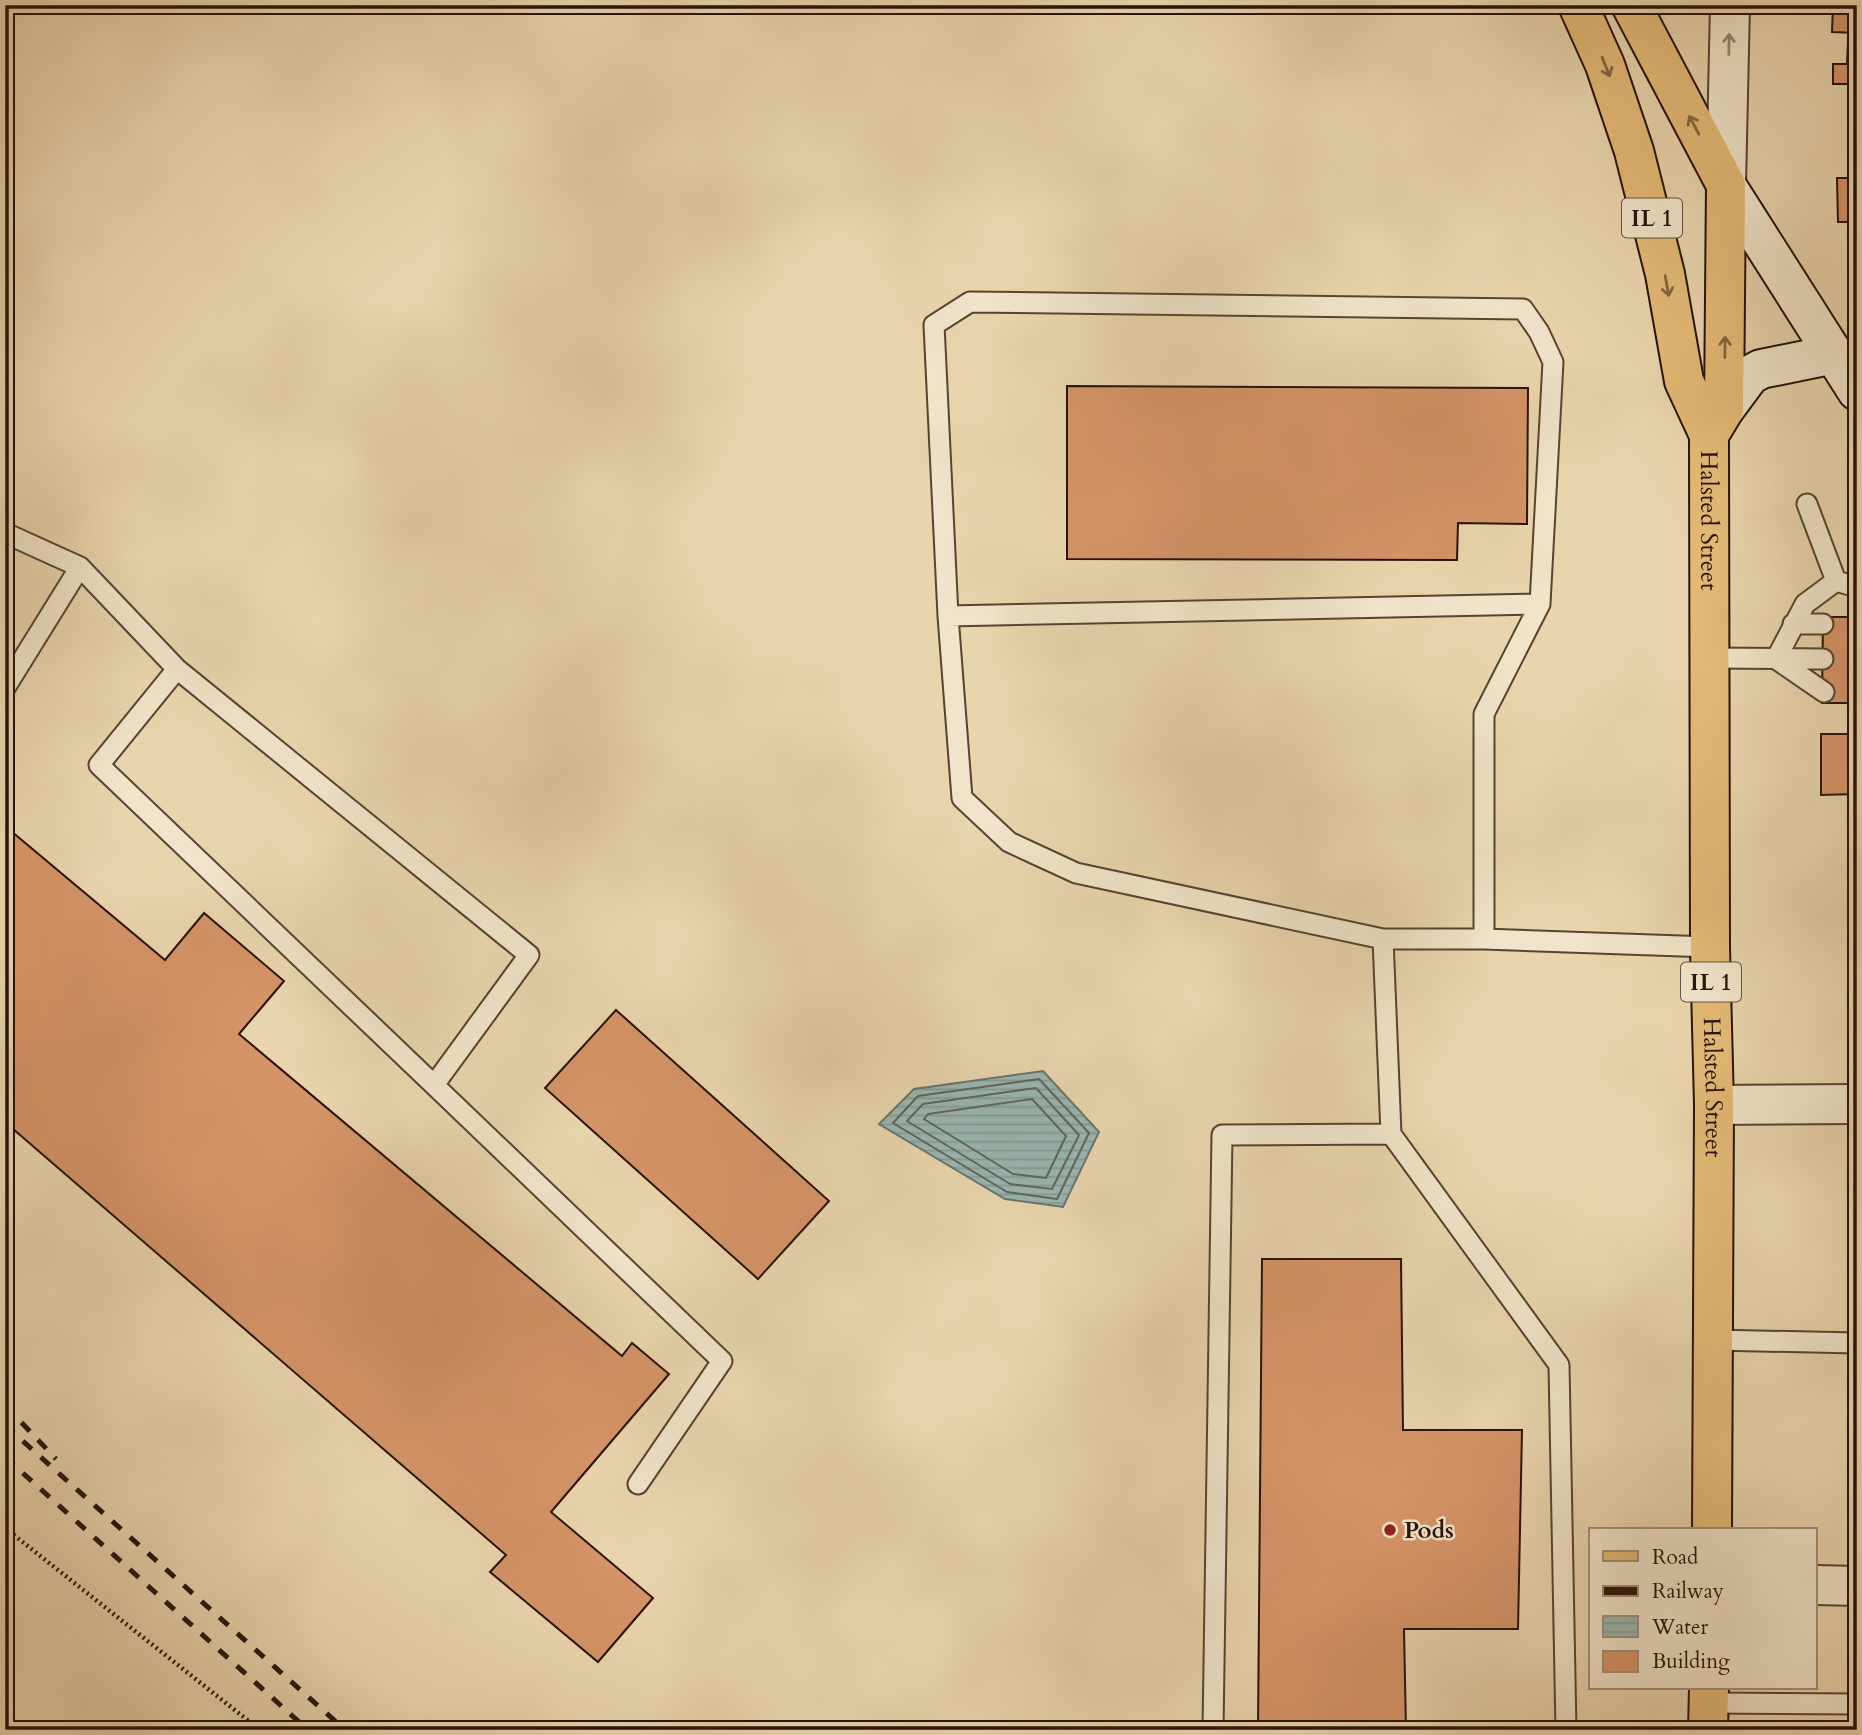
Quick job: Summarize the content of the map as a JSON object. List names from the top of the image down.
{
  "streets": {
    "main road": ["IL 1", "Halsted Street"]
  },
  "places": ["Pods"],
  "legend": [
    "Road",
    "Railway",
    "Water",
    "Building"
  ]
}
